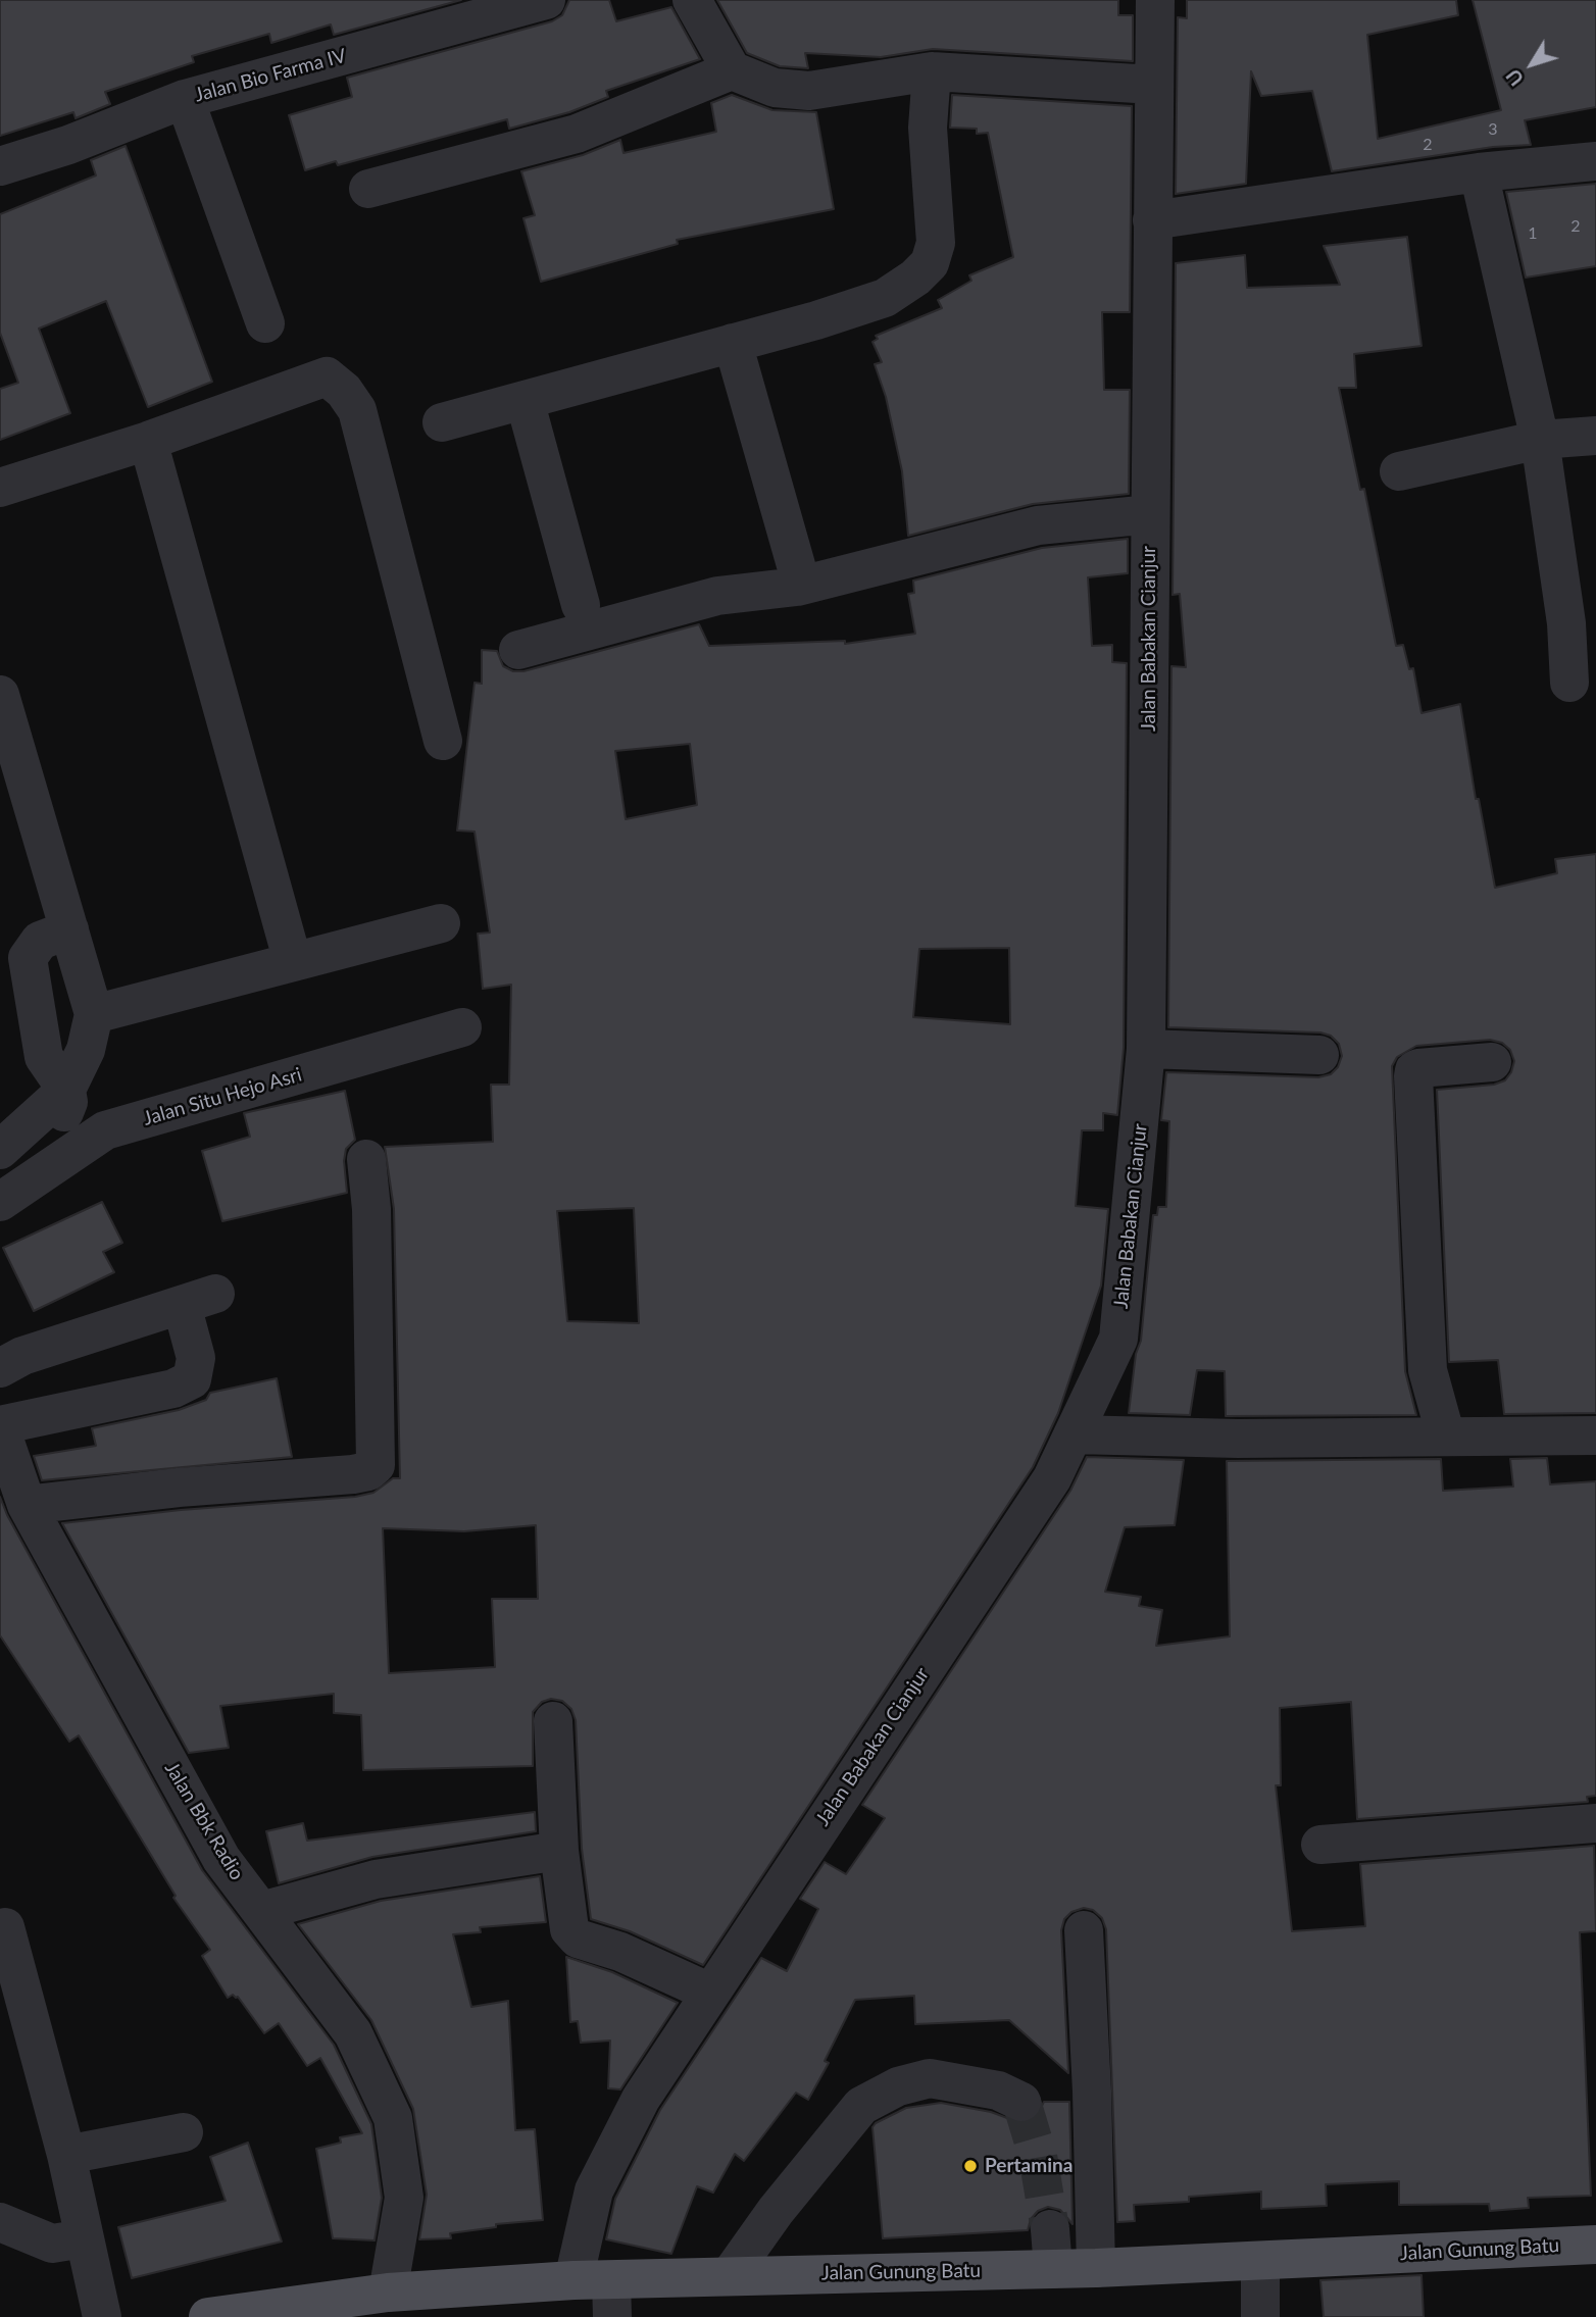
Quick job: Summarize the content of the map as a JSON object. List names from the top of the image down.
{
  "streets": {
    "main road": ["Jalan Gunung Batu"],
    "street": [
      "Jalan Bio Farma IV",
      "Jalan Babakan Cianjur",
      "Jalan Situ Hejo Asri",
      "Jalan Bbk Radio"
    ]
  },
  "crossings": [
    ["Jalan Babakan Cianjur", "Jalan Gunung Batu"],
    ["Jalan Bbk Radio", "Jalan Gunung Batu"]
  ],
  "places": ["Pertamina"],
  "house_numbers": [
    "3",
    "2",
    "2",
    "1"
  ],
  "north": "bottom left"
}
